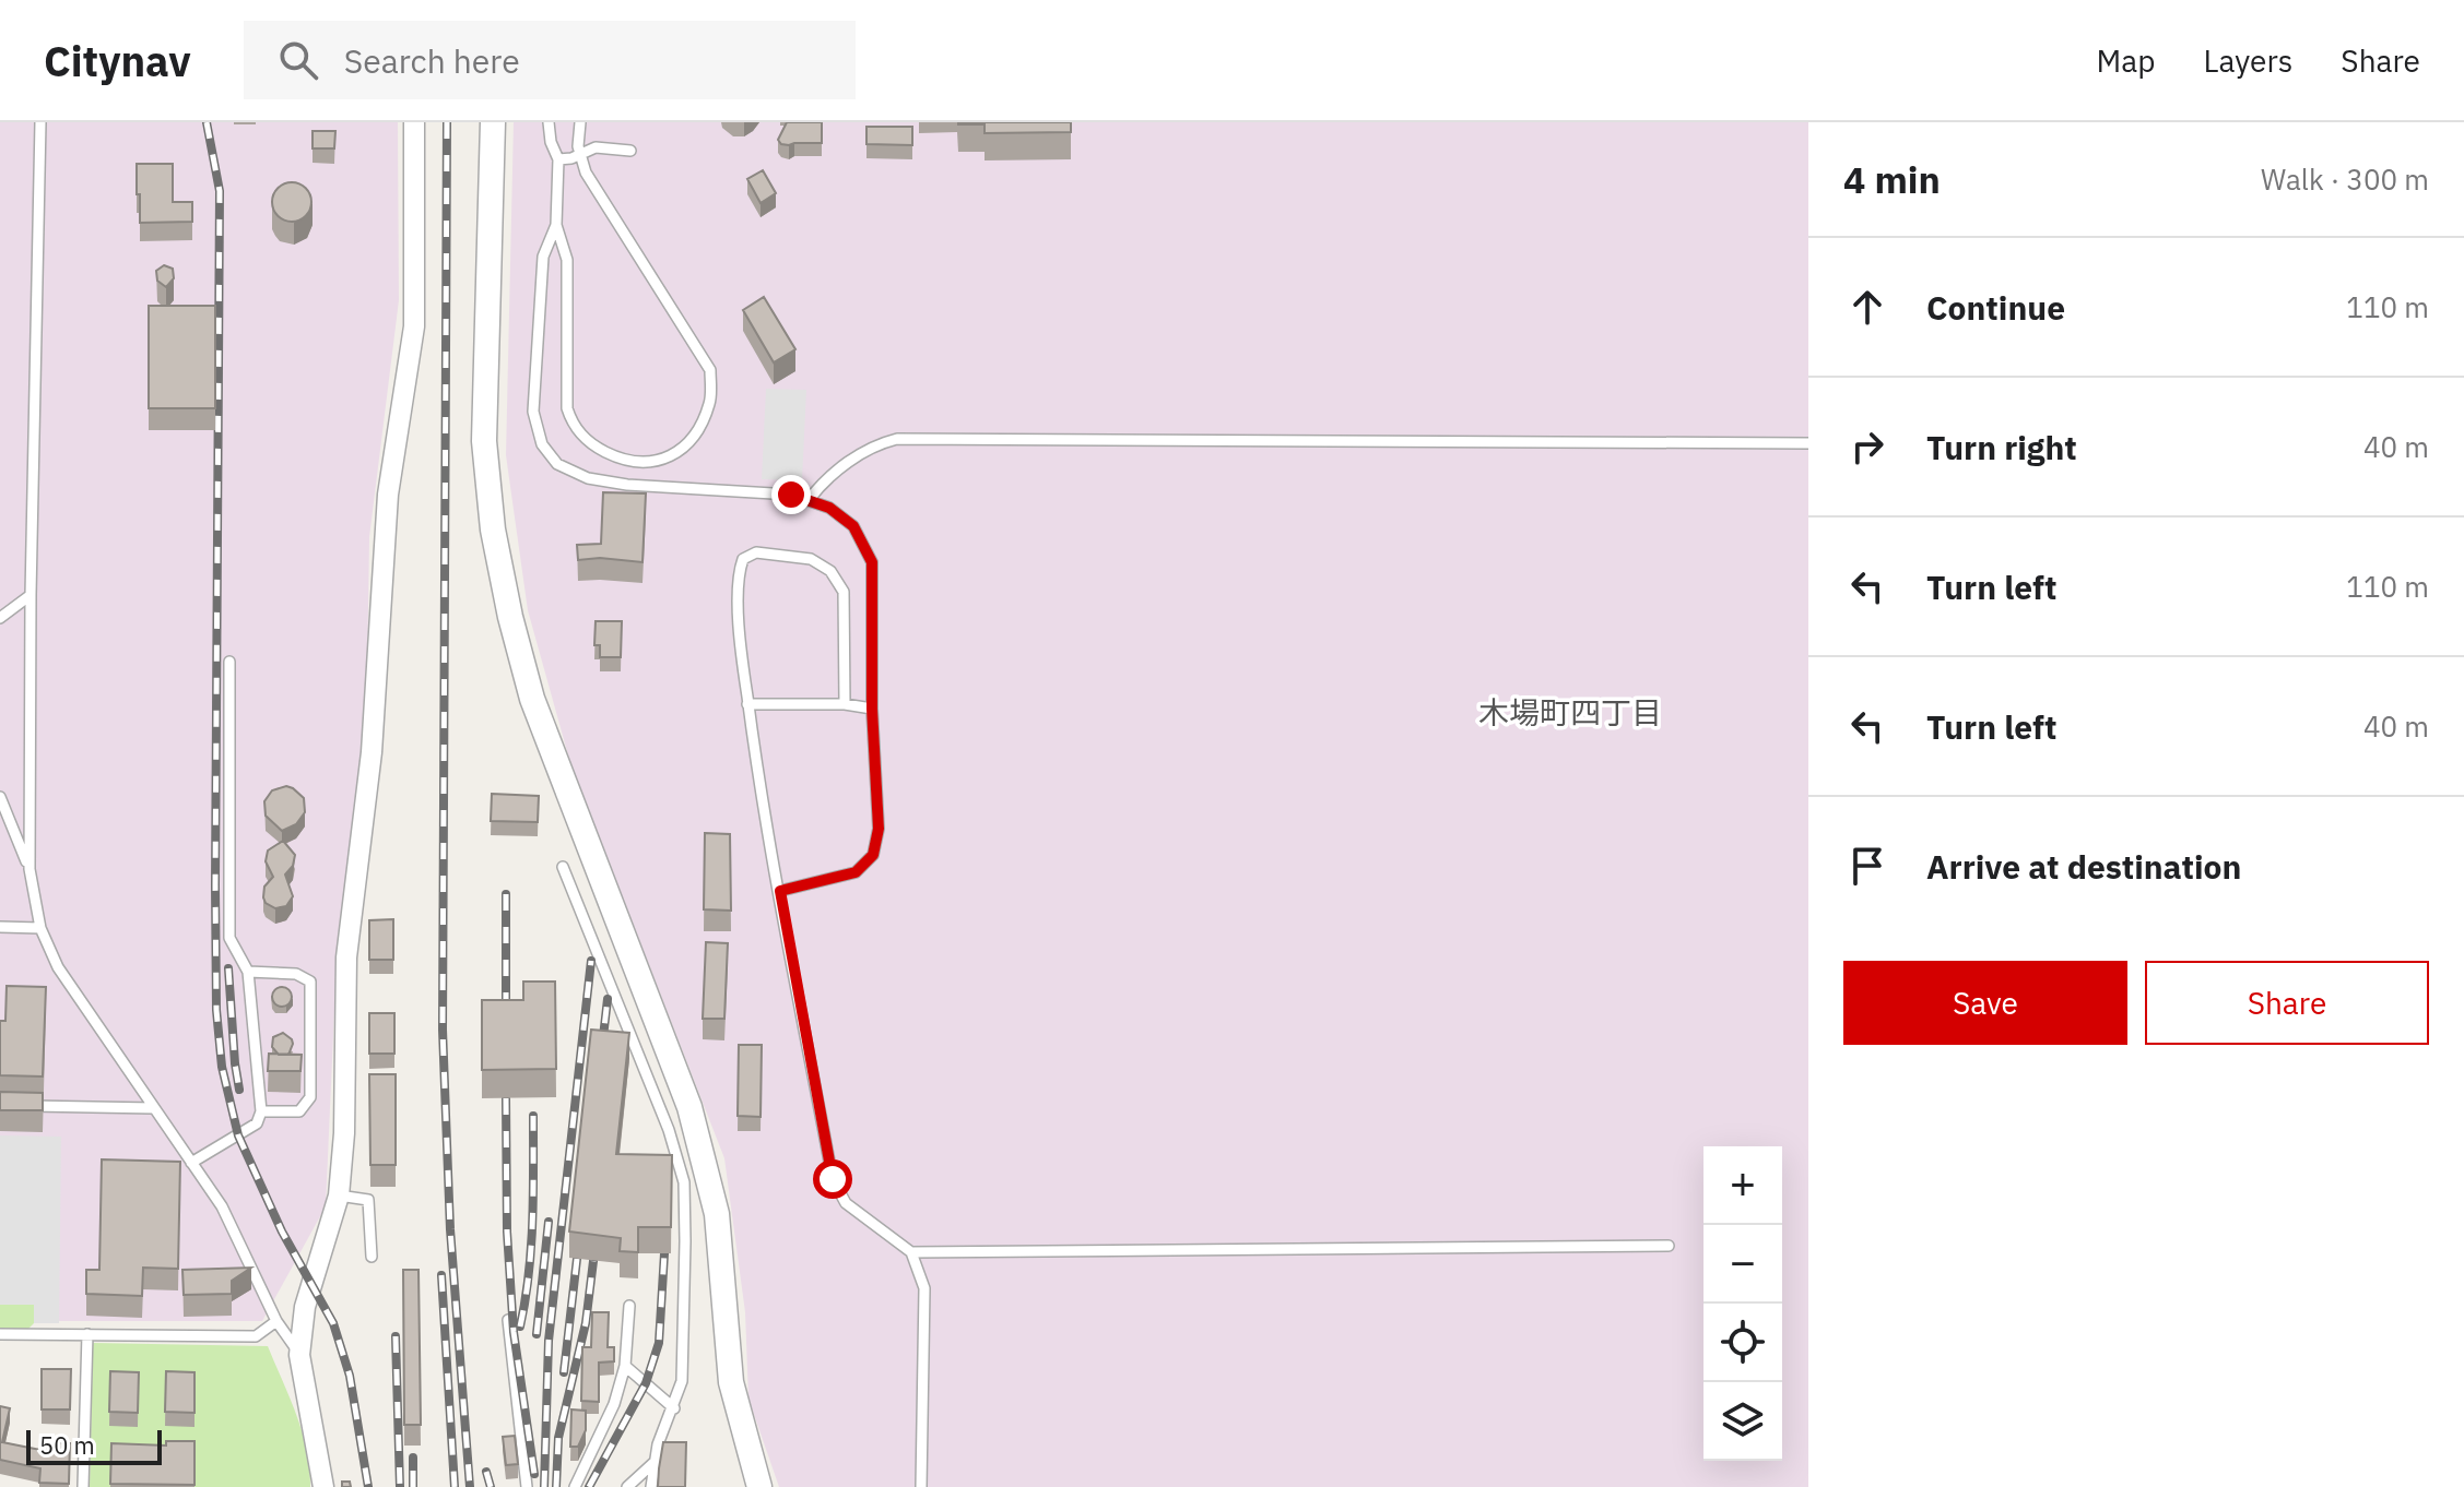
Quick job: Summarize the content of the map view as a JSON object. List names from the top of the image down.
{
  "districts": ["木場町四丁目"],
  "scale_bar": "50 m",
  "page": {
    "header": "Citynav",
    "search": "Search here",
    "nav": ["Map", "Layers", "Share"],
    "heading": ["4 min", "Walk · 300 m"],
    "list": [
      ["Continue", "110 m"],
      ["Turn right", "40 m"],
      ["Turn left", "110 m"],
      ["Turn left", "40 m"],
      "Arrive at destination"
    ],
    "buttons": ["Save", "Share"],
    "map_buttons": ["+", "−"],
    "scale": "50 m"
  }
}
